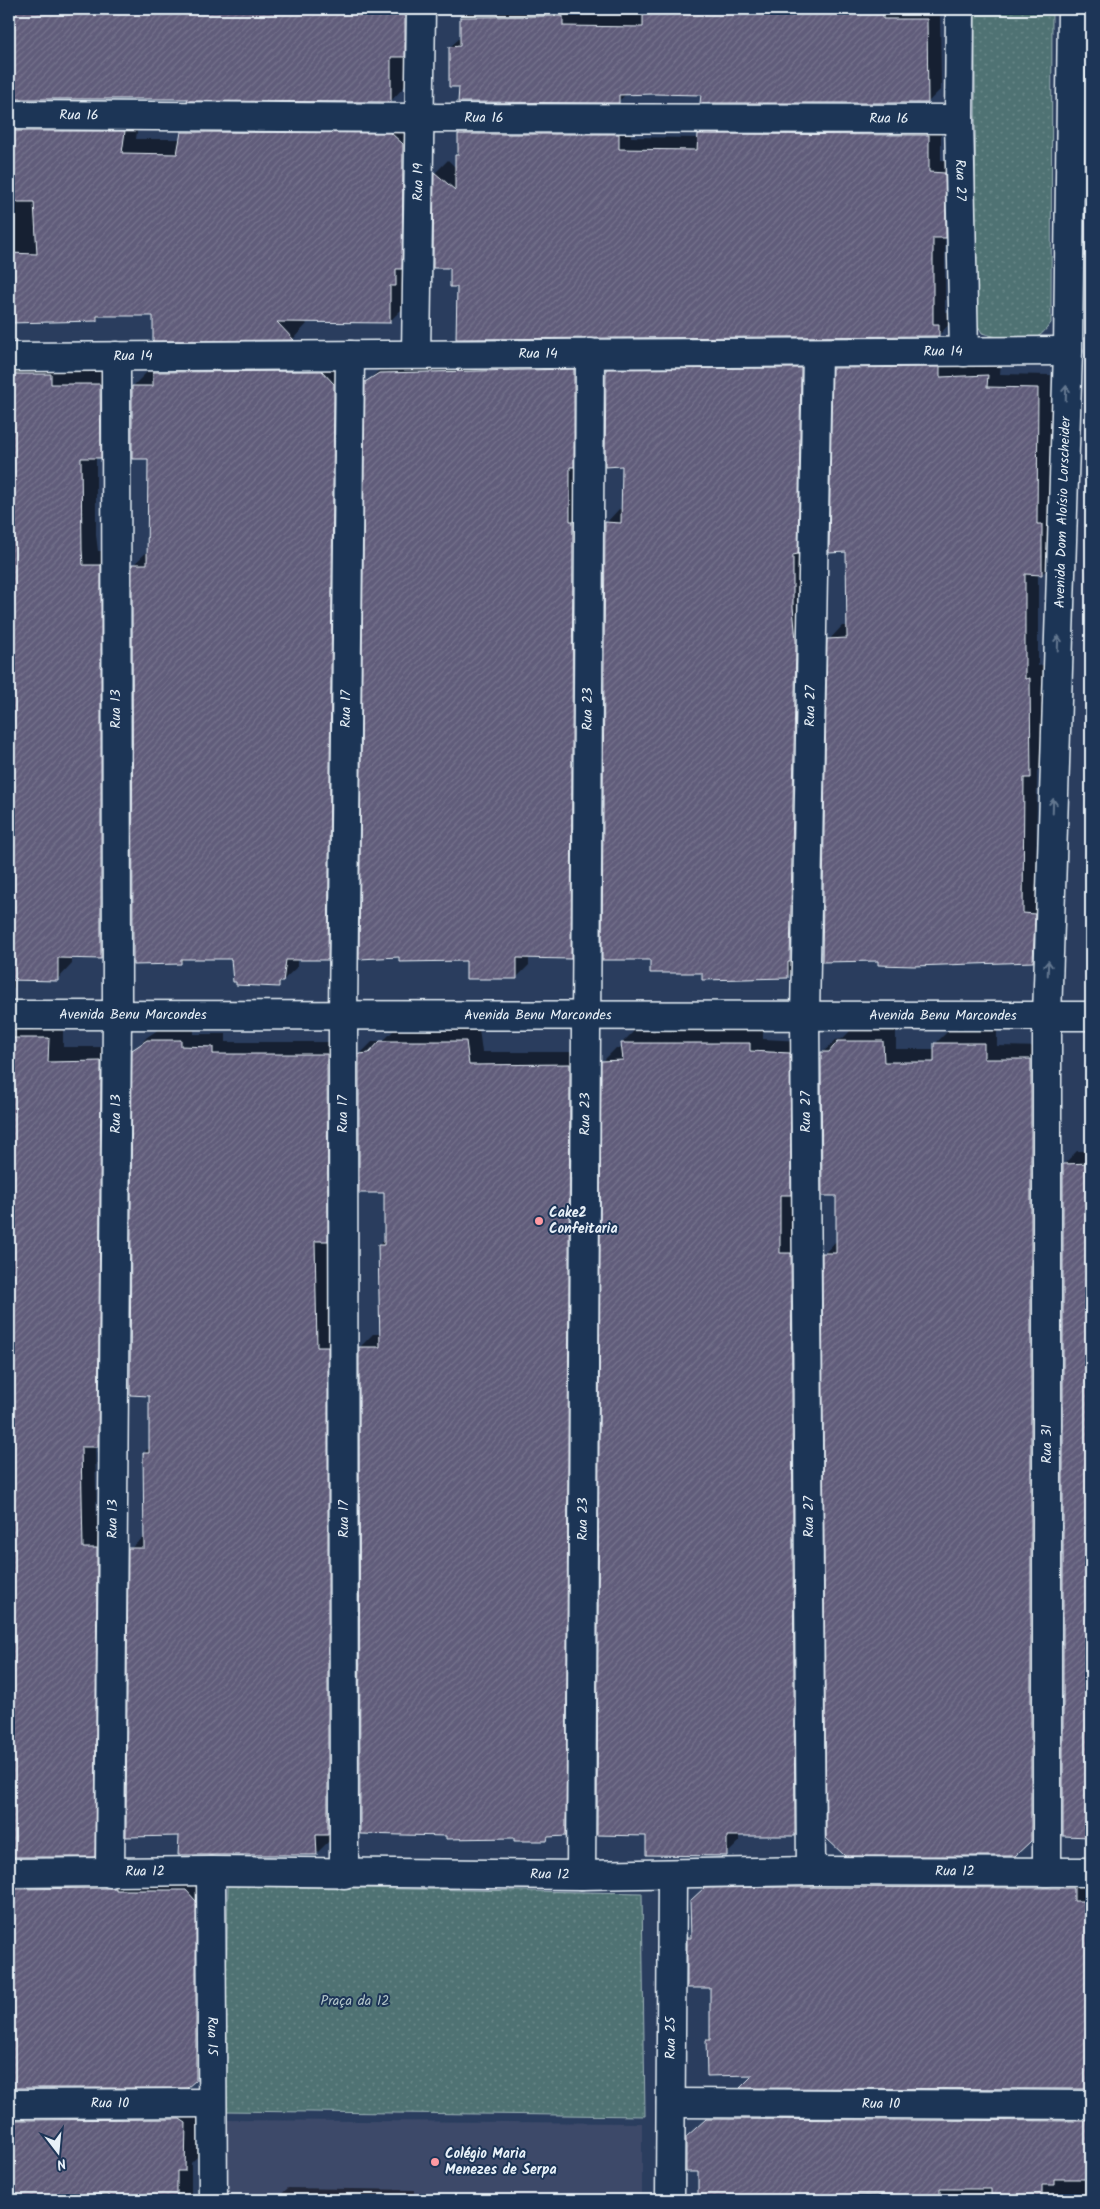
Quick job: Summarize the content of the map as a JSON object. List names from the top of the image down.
{
  "streets": {
    "street": [
      "Rua 16",
      "Rua 27",
      "Rua 19",
      "Rua 14",
      "Avenida Dom Aloísio Lorscheider",
      "Rua 13",
      "Rua 17",
      "Rua 23",
      "Avenida Benu Marcondes",
      "Rua 31",
      "Rua 12",
      "Rua 15",
      "Rua 25",
      "Rua 10"
    ]
  },
  "crossings": [
    ["Rua 16", "Rua 27"],
    ["Rua 16", "Rua 19"],
    ["Rua 27", "Rua 14"],
    ["Rua 27", "Avenida Benu Marcondes"],
    ["Rua 27", "Rua 12"],
    ["Rua 19", "Rua 14"],
    ["Rua 14", "Avenida Dom Aloísio Lorscheider"],
    ["Rua 14", "Rua 13"],
    ["Rua 14", "Rua 17"],
    ["Rua 14", "Rua 23"],
    ["Avenida Dom Aloísio Lorscheider", "Avenida Benu Marcondes"],
    ["Avenida Dom Aloísio Lorscheider", "Rua 31"],
    ["Rua 13", "Avenida Benu Marcondes"],
    ["Rua 13", "Rua 12"],
    ["Rua 17", "Avenida Benu Marcondes"],
    ["Rua 17", "Rua 12"],
    ["Rua 23", "Avenida Benu Marcondes"],
    ["Rua 23", "Rua 12"],
    ["Avenida Benu Marcondes", "Rua 31"],
    ["Rua 31", "Rua 12"],
    ["Rua 12", "Rua 15"],
    ["Rua 12", "Rua 25"],
    ["Rua 15", "Rua 10"],
    ["Rua 25", "Rua 10"]
  ],
  "one_way": ["Avenida Dom Aloísio Lorscheider"],
  "parks": ["Praça da 12"],
  "places": ["Cake2 Confeitaria", "Colégio Maria Menezes de Serpa"],
  "north": "bottom"
}
